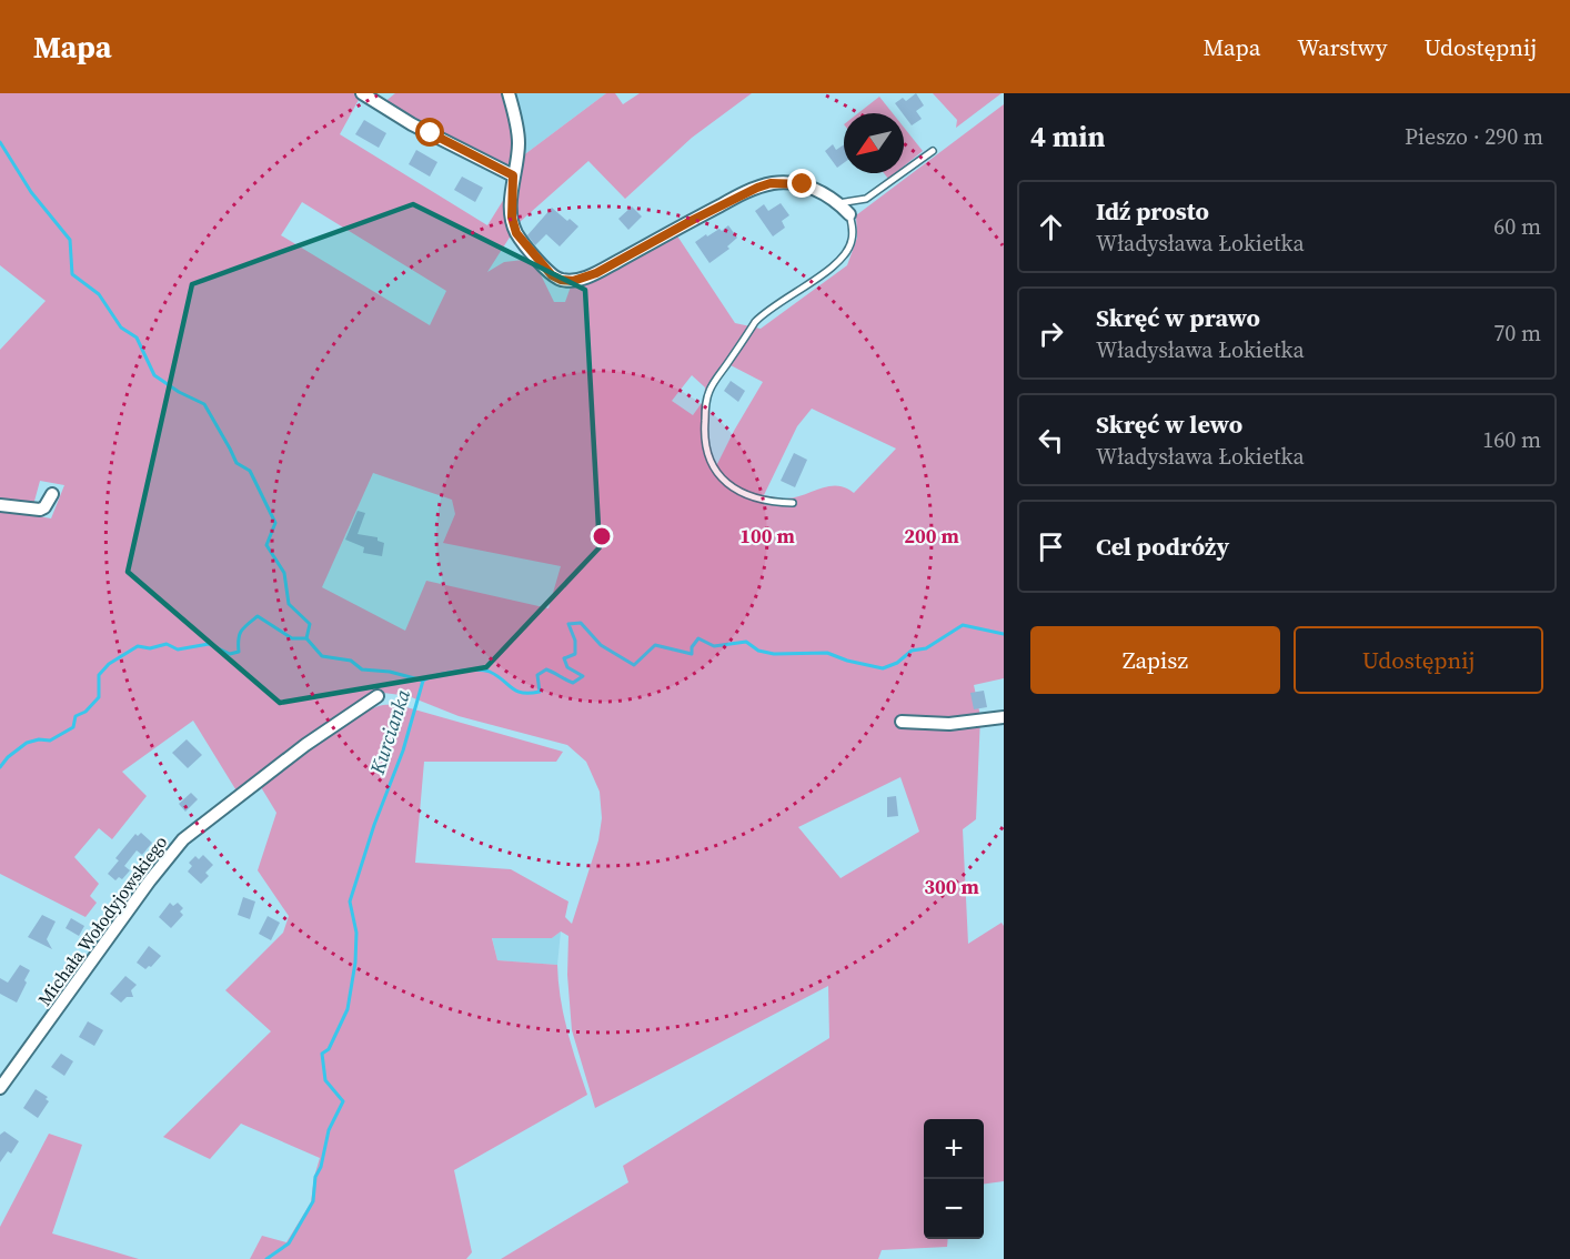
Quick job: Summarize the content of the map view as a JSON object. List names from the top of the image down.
{
  "streets": {
    "street": ["Michała Wołodyjowskiego"]
  },
  "water": ["Kurcianka"],
  "north": "bottom left",
  "page": {
    "header": "Mapa",
    "nav": ["Mapa", "Warstwy", "Udostępnij"],
    "heading": ["4 min", "Pieszo · 290 m"],
    "list": [
      ["Idź prosto", "Władysława Łokietka", "60 m"],
      ["Skręć w prawo", "Władysława Łokietka", "70 m"],
      ["Skręć w lewo", "Władysława Łokietka", "160 m"],
      "Cel podróży"
    ],
    "buttons": ["Zapisz", "Udostępnij"],
    "map_buttons": ["+", "−"]
  },
  "rings": ["100 m", "200 m", "300 m"]
}
